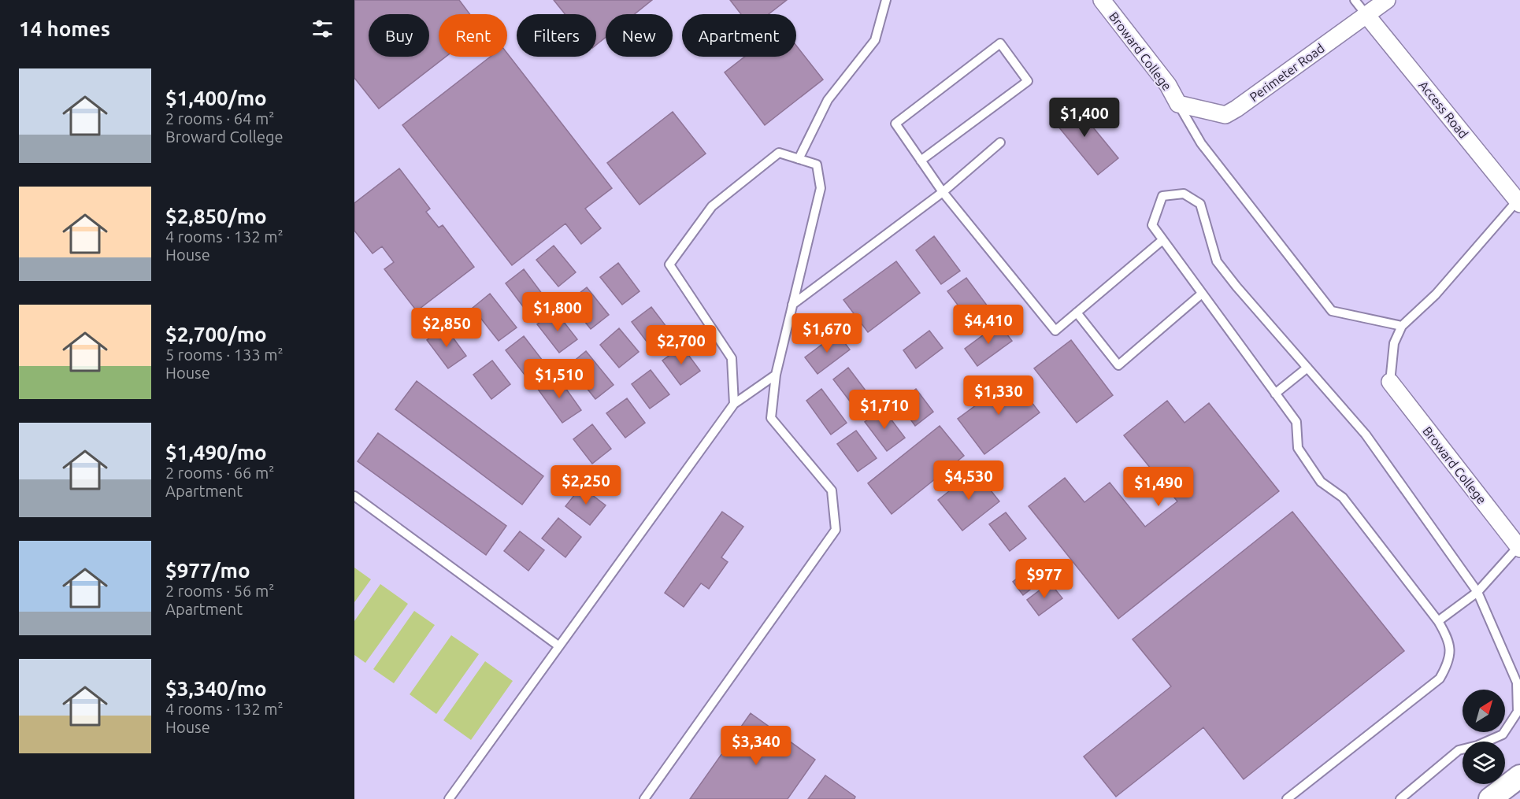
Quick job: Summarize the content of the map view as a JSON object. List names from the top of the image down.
{
  "streets": {
    "street": ["Broward College", "Perimeter Road", "Access Road"]
  },
  "crossings": [
    ["Broward College", "Perimeter Road"],
    ["Perimeter Road", "Access Road"]
  ],
  "north": "top right",
  "page": {
    "heading": "14 homes",
    "chip": [
      "Buy",
      "Rent",
      "Filters",
      "New",
      "Apartment"
    ],
    "list": [
      {
        "name": "$1,400/mo",
        "note": "2 rooms · 64 m² · Broward College"
      },
      {
        "name": "$2,850/mo",
        "note": "4 rooms · 132 m² · House"
      },
      {
        "name": "$2,700/mo",
        "note": "5 rooms · 133 m² · House"
      },
      {
        "name": "$1,490/mo",
        "note": "2 rooms · 66 m² · Apartment"
      },
      {
        "name": "$977/mo",
        "note": "2 rooms · 56 m² · Apartment"
      },
      {
        "name": "$3,340/mo",
        "note": "4 rooms · 132 m² · House"
      }
    ],
    "price": [
      "$1,400",
      "$1,800",
      "$4,410",
      "$2,850",
      "$1,670",
      "$2,700",
      "$1,510",
      "$1,330",
      "$1,710",
      "$4,530",
      "$2,250",
      "$1,490",
      "$977",
      "$3,340"
    ]
  }
}
